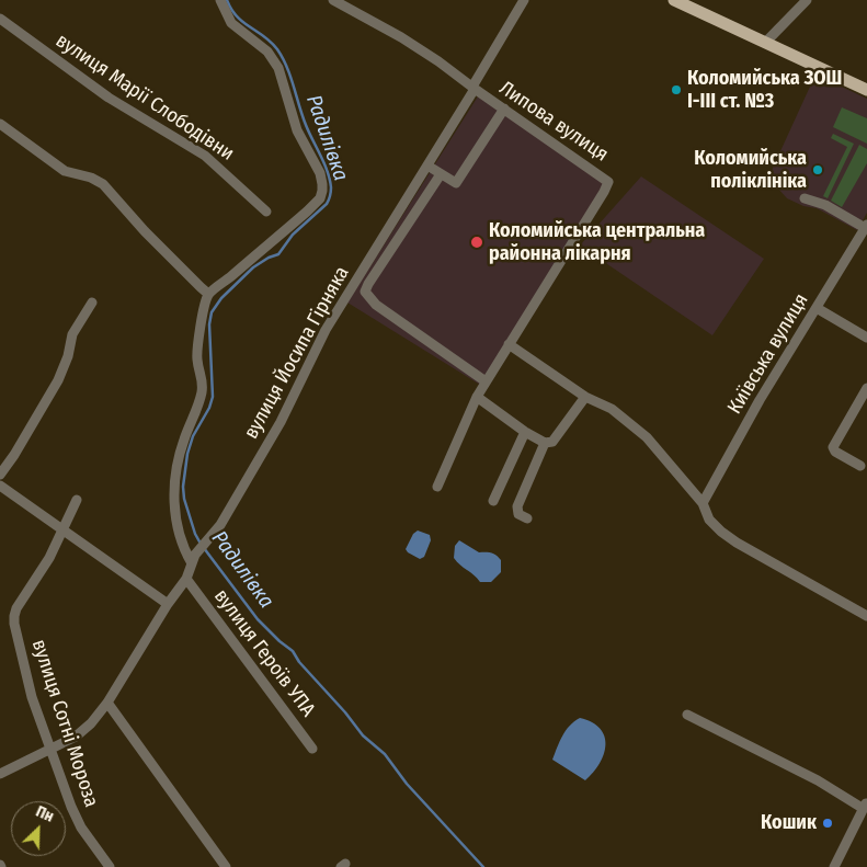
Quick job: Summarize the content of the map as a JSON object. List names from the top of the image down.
{
  "streets": {
    "street": [
      "вулиця Марії Слободівни",
      "Липова вулиця",
      "вулиця Йосипа Гірняка",
      "Київська вулиця",
      "вулиця Героїв УПА",
      "вулиця Сотні Мороза"
    ]
  },
  "crossings": [
    ["Липова вулиця", "вулиця Йосипа Гірняка"],
    ["вулиця Йосипа Гірняка", "вулиця Героїв УПА"],
    ["вулиця Йосипа Гірняка", "вулиця Сотні Мороза"]
  ],
  "water": ["Радилівка"],
  "places": [
    "Коломийська ЗОШ І-ІІІ ст. №3",
    "Коломийська поліклініка",
    "Коломийська центральна районна лікарня",
    "Кошик"
  ],
  "north": "top right"
}
